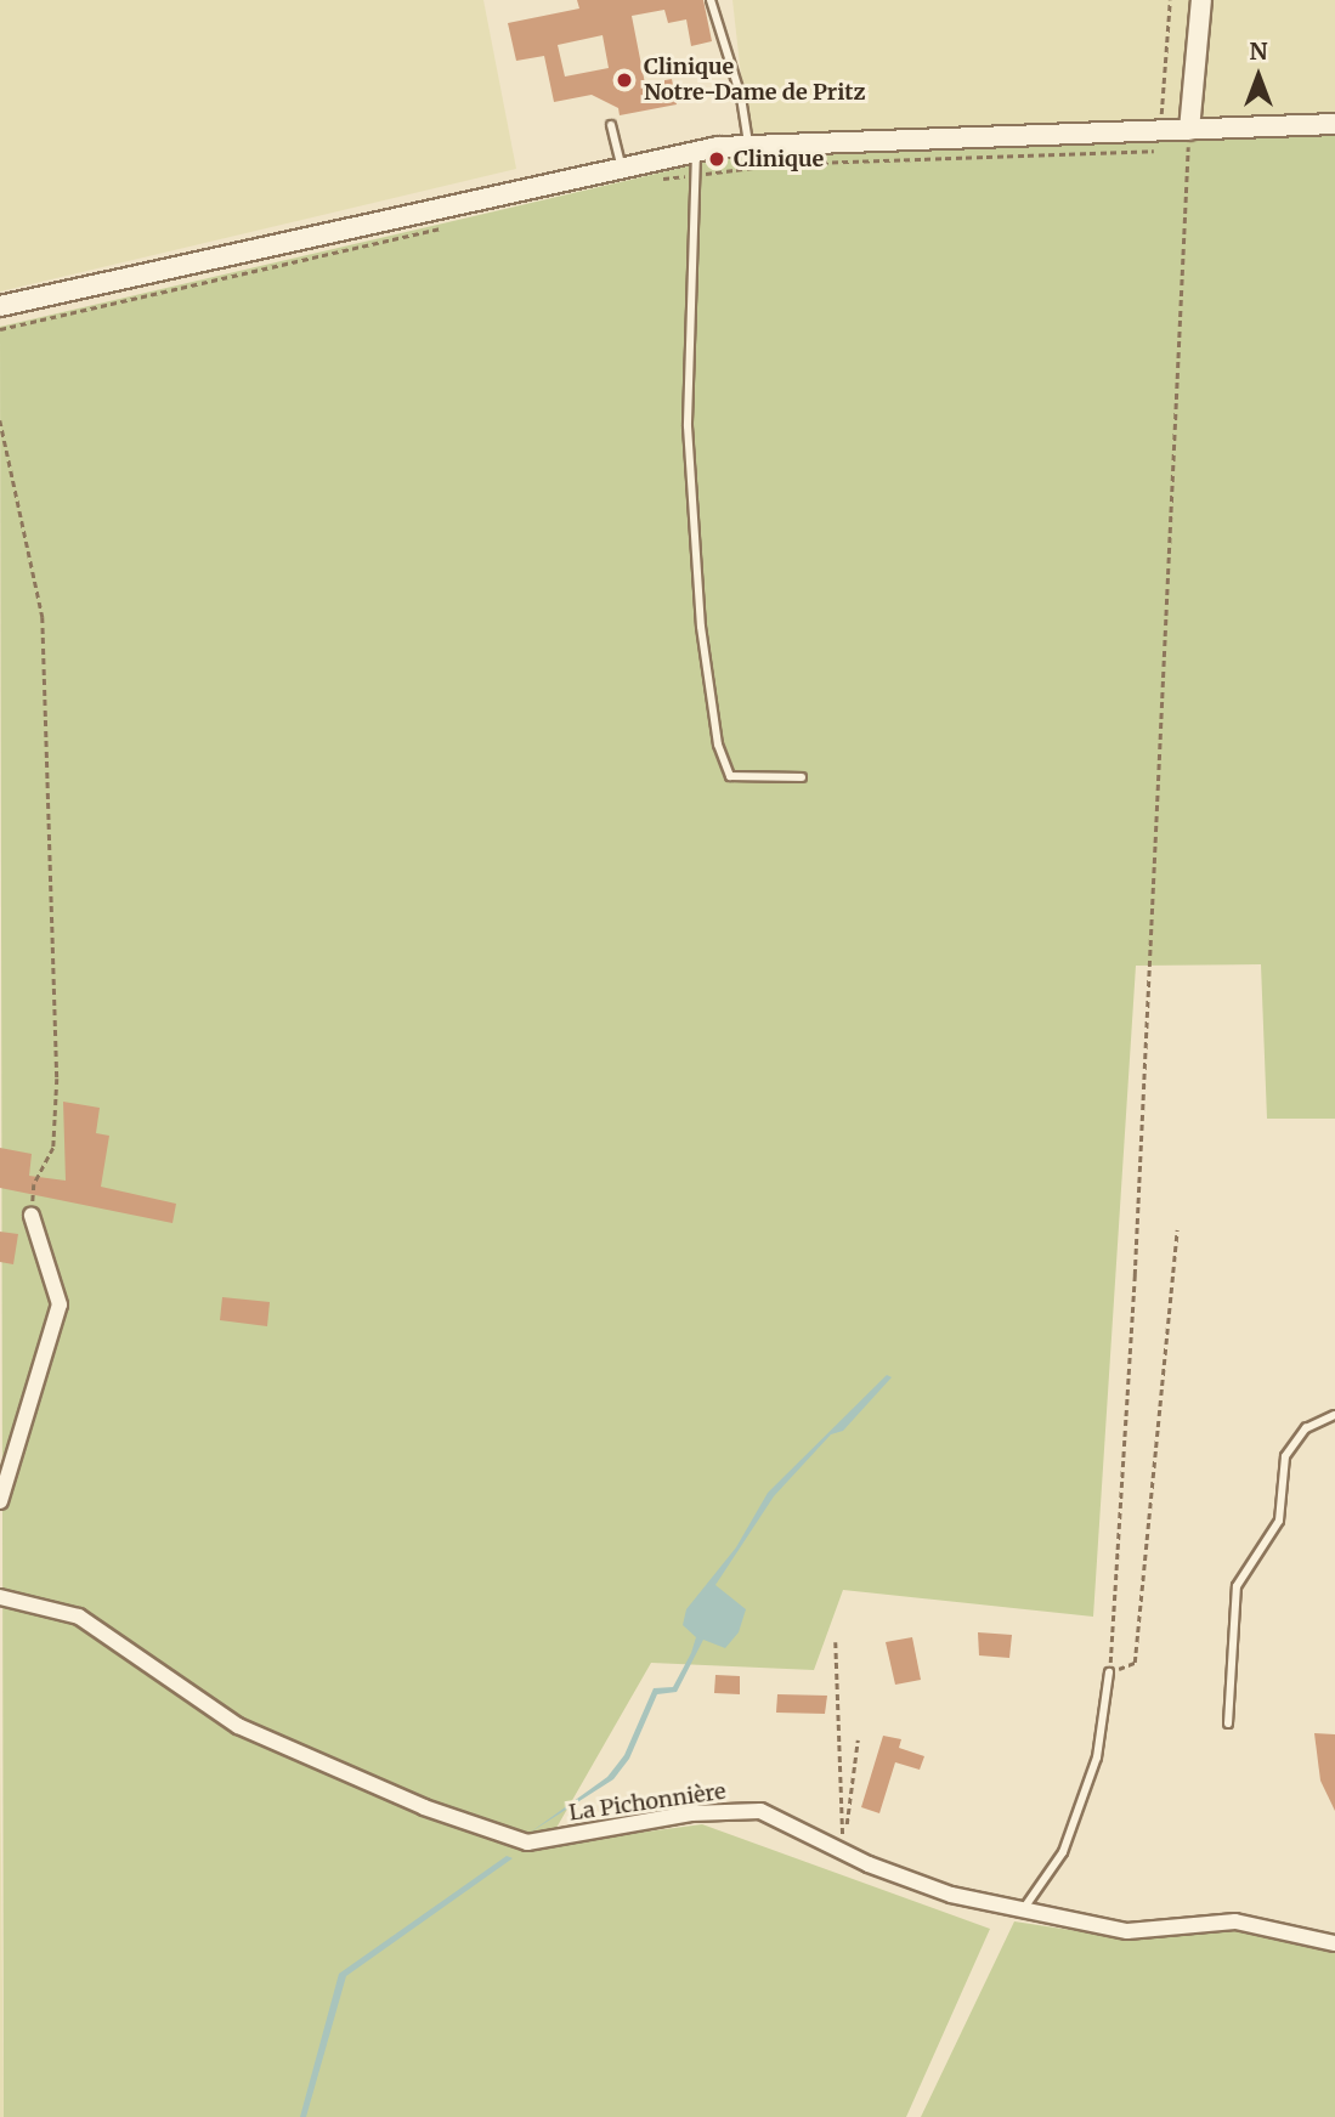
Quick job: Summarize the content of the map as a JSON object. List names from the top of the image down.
{
  "streets": {
    "street": ["La Pichonnière"]
  },
  "places": ["Clinique Notre-Dame de Pritz", "Clinique"],
  "north": "top"
}
